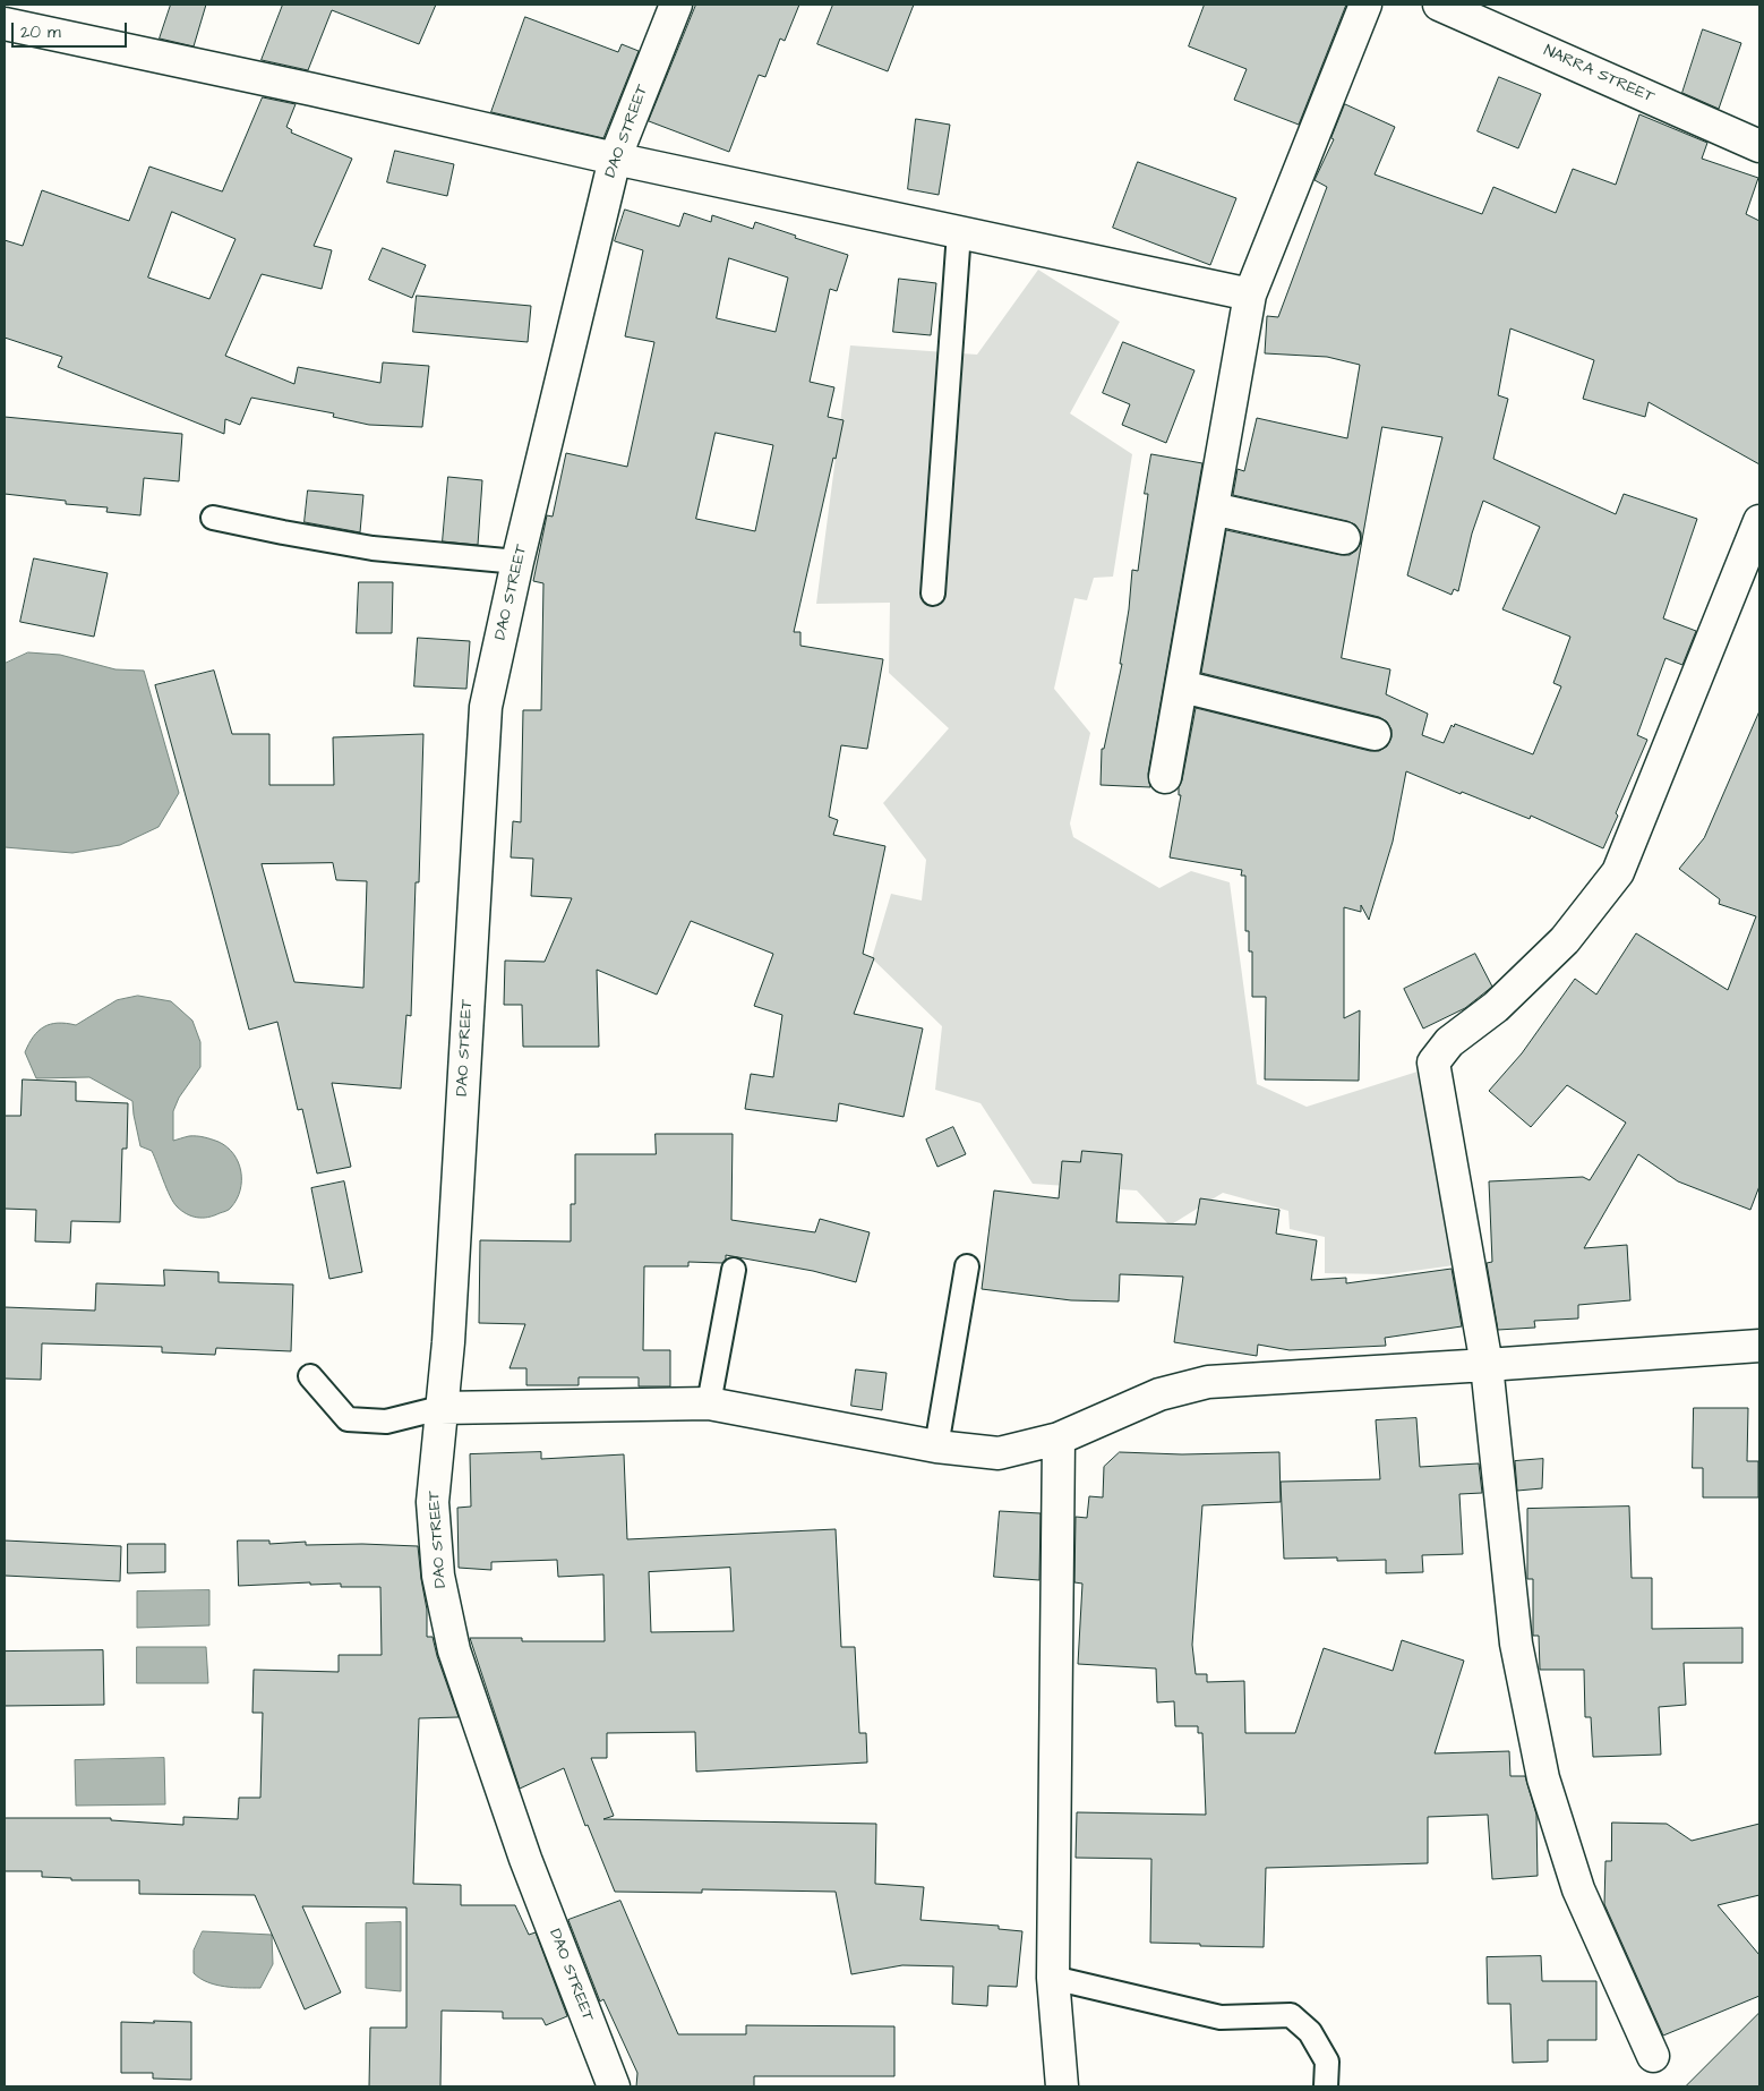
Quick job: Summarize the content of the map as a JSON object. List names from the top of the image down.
{
  "streets": {
    "street": ["NARRA STREET", "DAO STREET"]
  },
  "scale_bar": "20 m"
}
